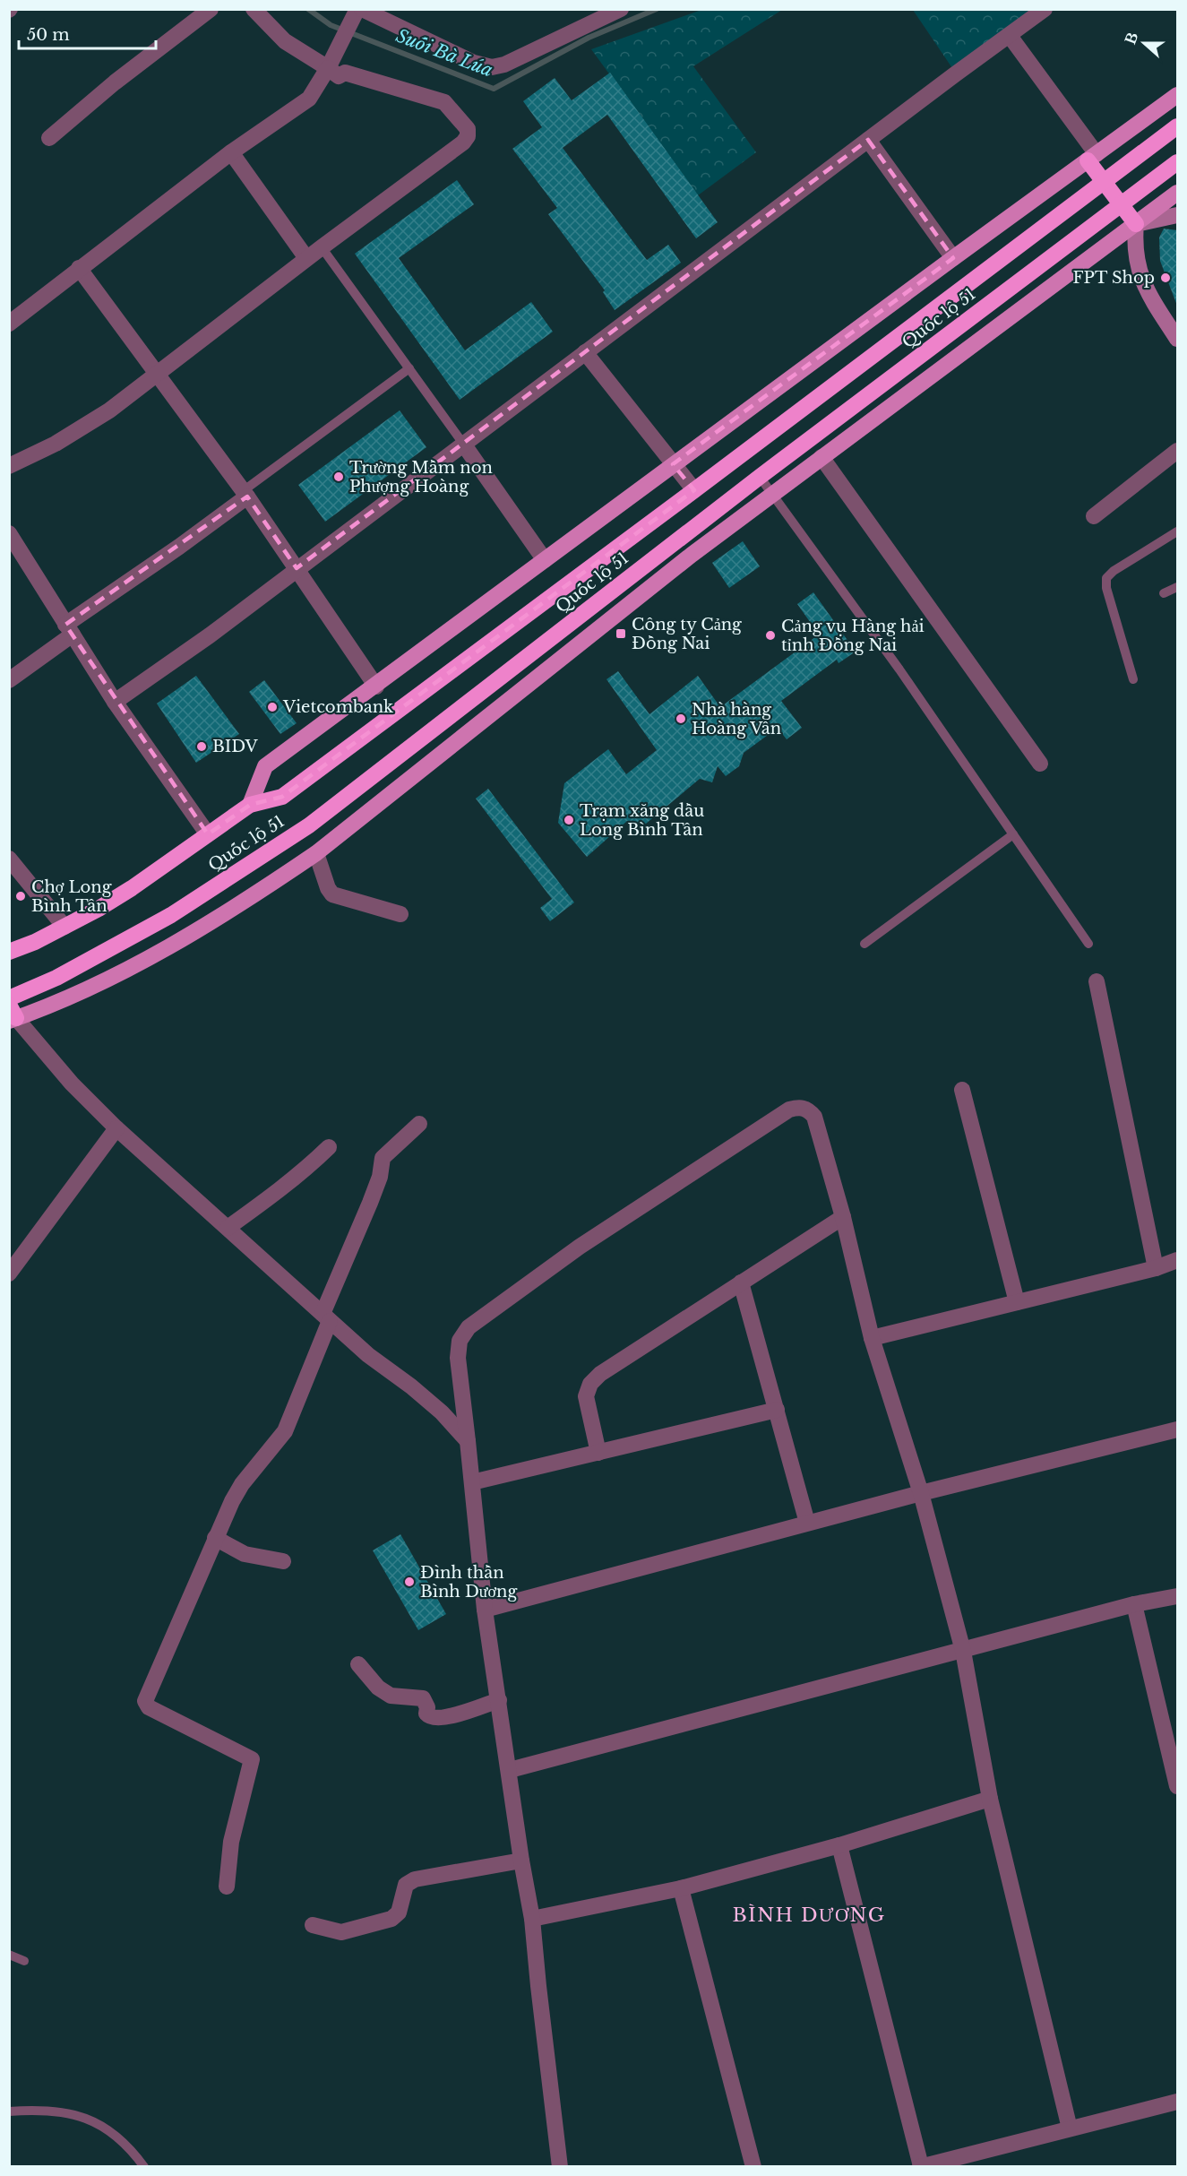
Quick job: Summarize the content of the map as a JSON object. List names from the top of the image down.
{
  "streets": {
    "highway": ["Quốc lộ 51"]
  },
  "districts": ["BÌNH DƯƠNG"],
  "water": ["Suối Bà Lúa"],
  "places": {
    "other": [
      "FPT Shop",
      "Trường Mầm non Phượng Hoàng",
      "Cảng vụ Hàng hải tỉnh Đồng Nai",
      "Vietcombank",
      "Nhà hàng Hoàng Vân",
      "BIDV",
      "Trạm xăng dầu Long Bình Tân",
      "Chợ Long Bình Tân",
      "Đình thần Bình Dương"
    ],
    "transit": ["Công ty Cảng Đồng Nai"]
  },
  "scale_bar": "50 m",
  "north": "left"
}
